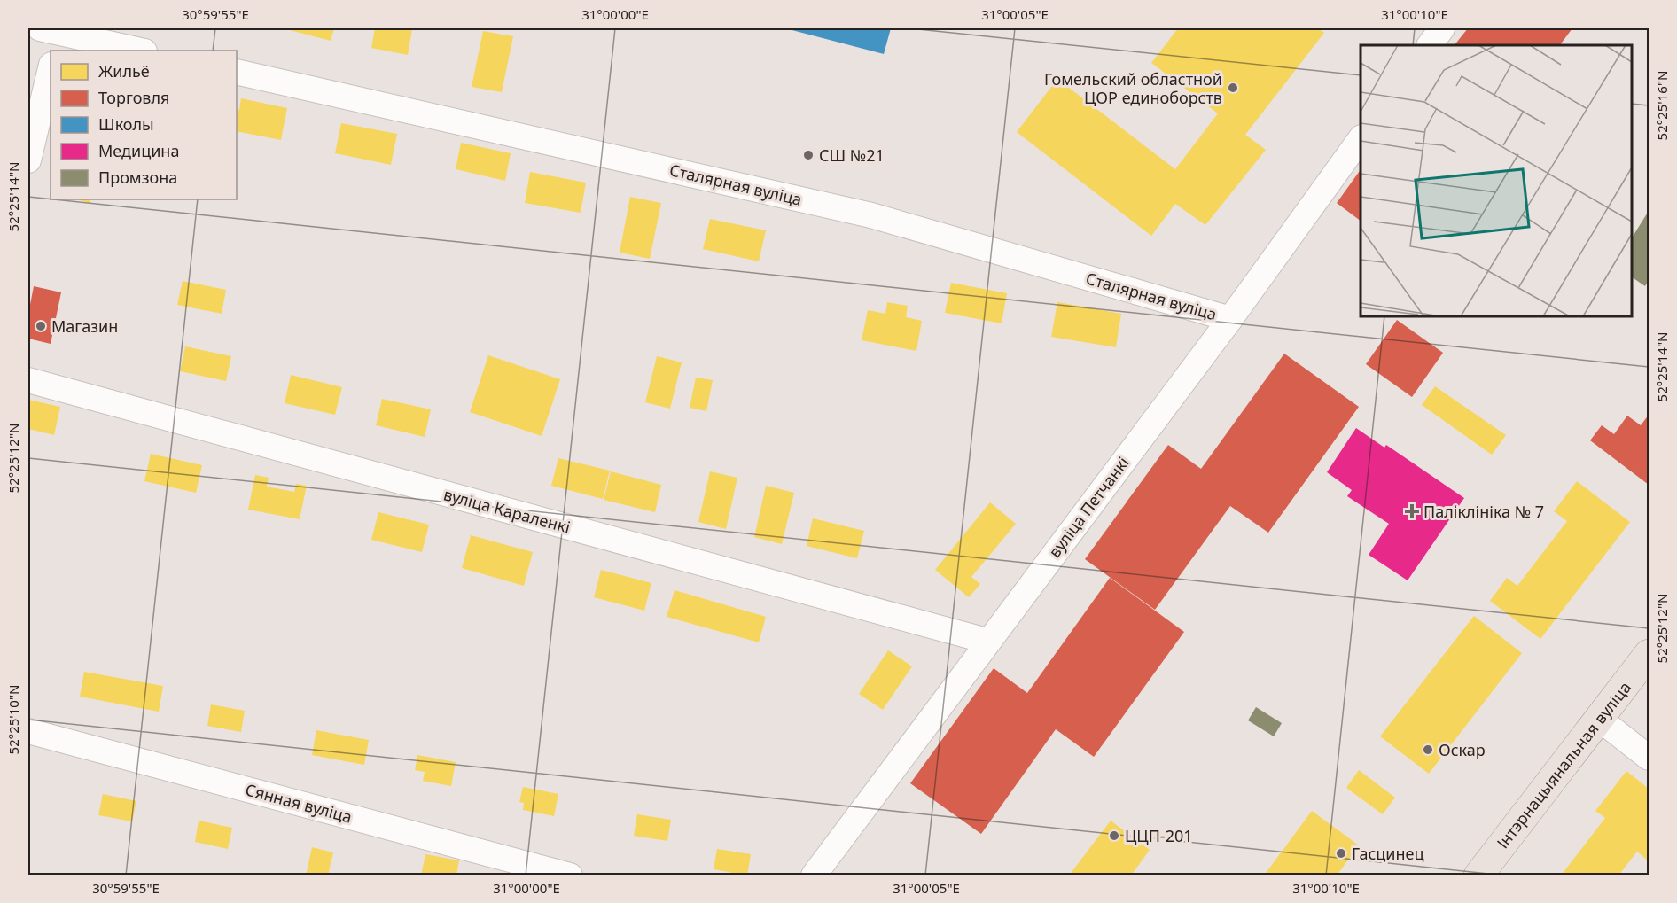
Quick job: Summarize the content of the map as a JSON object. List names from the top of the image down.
{
  "streets": {
    "main road": ["Інтэрнацыянальная вуліца"],
    "street": [
      "Сталярная вуліца",
      "вуліца Петчанкі",
      "вуліца Караленкі",
      "Сянная вуліца"
    ]
  },
  "crossings": [
    ["Сталярная вуліца", "вуліца Петчанкі"],
    ["вуліца Петчанкі", "вуліца Караленкі"]
  ],
  "places": {
    "other": [
      "Гомельский областной ЦОР единоборств",
      "СШ №21",
      "Магазин",
      "Оскар",
      "ЦЦП-201",
      "Гасцинец"
    ],
    "health": ["Паліклініка № 7"]
  },
  "legend": [
    "Жильё",
    "Торговля",
    "Школы",
    "Медицина",
    "Промзона"
  ],
  "coordinates": [
    "30°59'55\"E",
    "31°00'00\"E",
    "31°00'05\"E",
    "31°00'10\"E",
    "52°25'16\"N",
    "52°25'14\"N",
    "52°25'12\"N",
    "52°25'10\"N"
  ]
}
